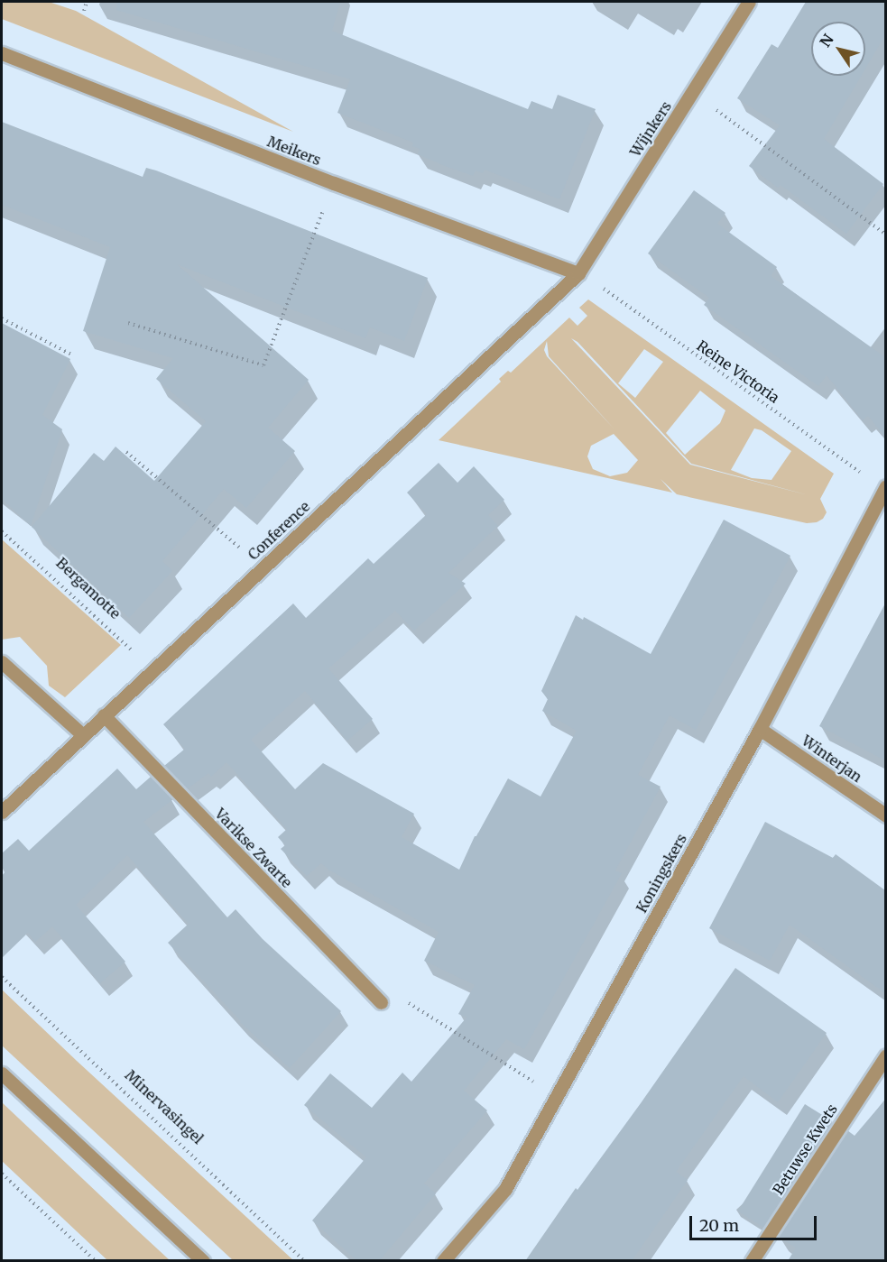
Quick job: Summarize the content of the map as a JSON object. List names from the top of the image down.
{
  "streets": {
    "street": [
      "Wijnkers",
      "Meikers",
      "Conference",
      "Winterjan",
      "Varikse Zwarte",
      "Koningskers",
      "Betuwse Kwets"
    ],
    "path": ["Reine Victoria", "Bergamotte", "Minervasingel"]
  },
  "crossings": [
    ["Wijnkers", "Meikers"],
    ["Wijnkers", "Reine Victoria"],
    ["Wijnkers", "Conference"],
    ["Meikers", "Reine Victoria"],
    ["Meikers", "Conference"],
    ["Reine Victoria", "Conference"],
    ["Reine Victoria", "Koningskers"],
    ["Conference", "Bergamotte"],
    ["Conference", "Varikse Zwarte"],
    ["Winterjan", "Koningskers"]
  ],
  "scale_bar": "20 m",
  "north": "top left"
}
